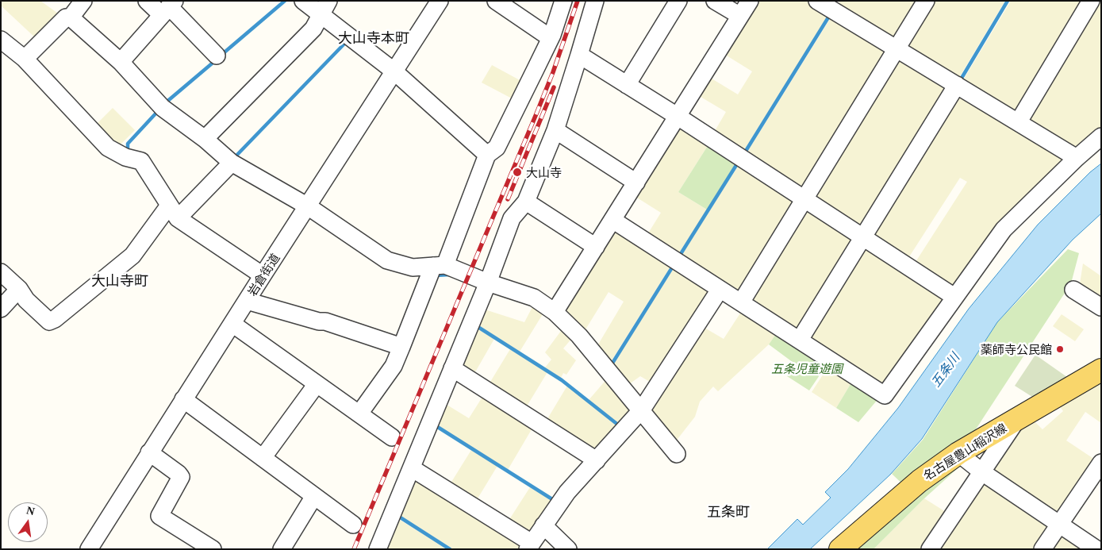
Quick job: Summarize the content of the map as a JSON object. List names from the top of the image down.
{
  "streets": {
    "main road": ["名古屋豊山稲沢線"],
    "street": ["岩倉街道"]
  },
  "districts": ["大山寺本町", "大山寺町", "五条町"],
  "water": ["五条川"],
  "parks": ["五条児童遊園"],
  "places": ["大山寺", "薬師寺公民館"],
  "north": "top"
}
